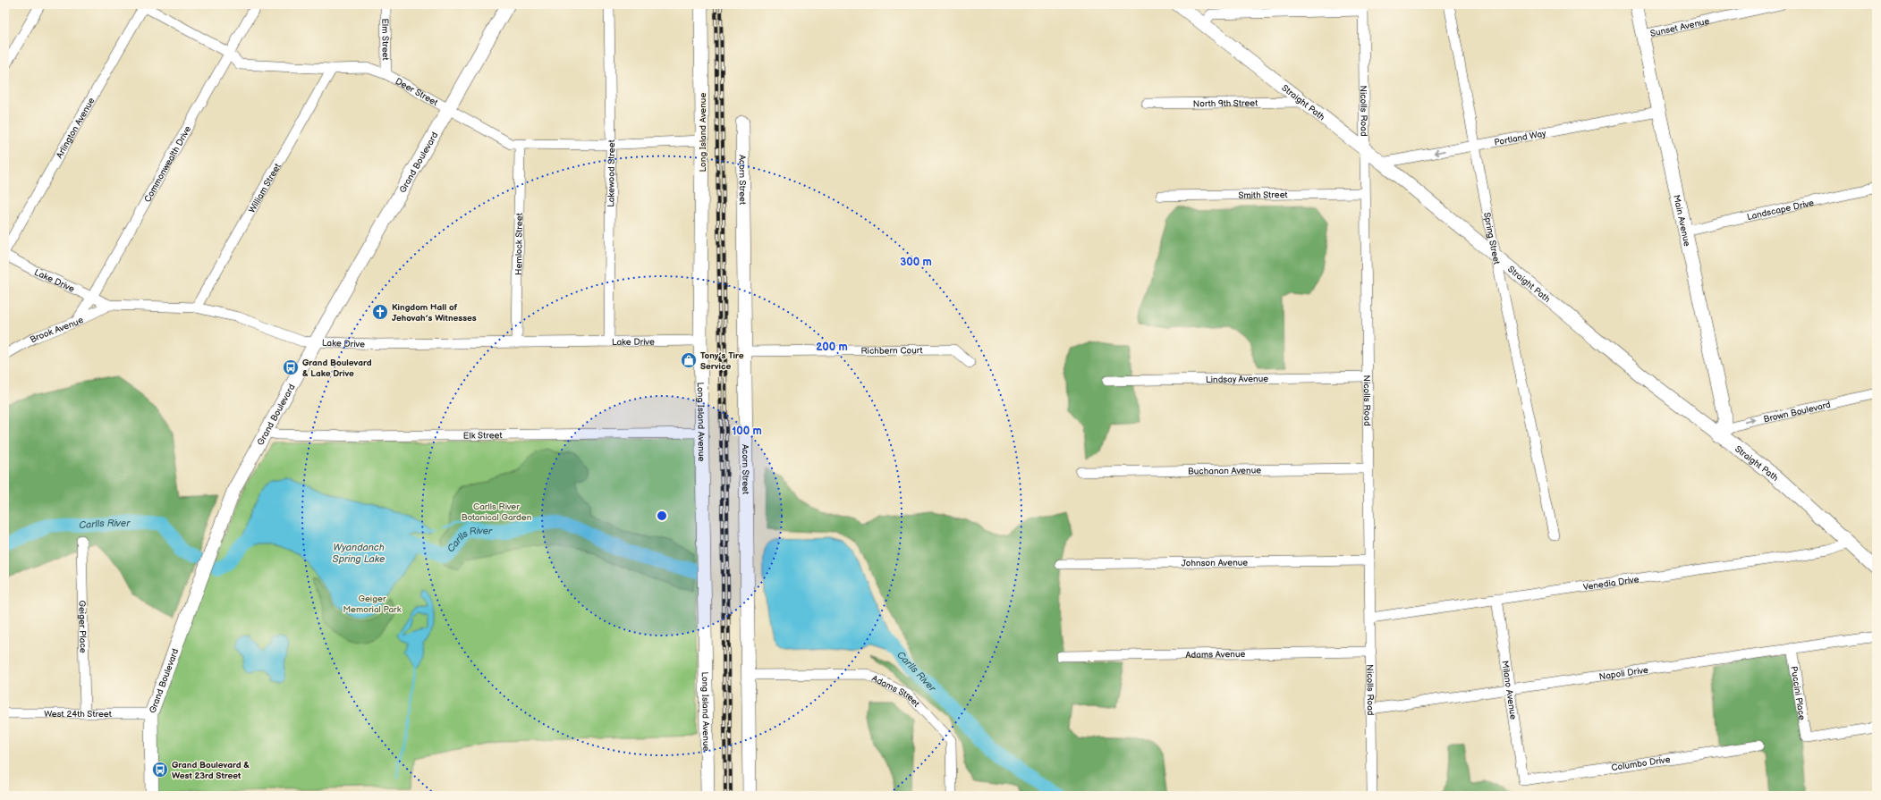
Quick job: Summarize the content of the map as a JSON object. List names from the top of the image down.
{
  "streets": {
    "street": [
      "Sunset Avenue",
      "Elm Street",
      "Deer Street",
      "Straight Path",
      "North 9th Street",
      "Nicolls Road",
      "Arlington Avenue",
      "Long Island Avenue",
      "Portland Way",
      "Grand Boulevard",
      "Commonwealth Drive",
      "Lakewood Street",
      "Acorn Street",
      "William Street",
      "Smith Street",
      "Landscape Drive",
      "Main Avenue",
      "Spring Street",
      "Hemlock Street",
      "Lake Drive",
      "Brook Avenue",
      "Richbern Court",
      "Lindsay Avenue",
      "Brown Boulevard",
      "Elk Street",
      "Buchanan Avenue",
      "Johnson Avenue",
      "Venedia Drive",
      "Geiger Place",
      "Adams Avenue",
      "Napoli Drive",
      "Milano Avenue",
      "Adams Street",
      "Puccini Place",
      "West 24th Street",
      "Columbo Drive"
    ]
  },
  "crossings": [
    ["Sunset Avenue", "Main Avenue"],
    ["Elm Street", "Deer Street"],
    ["Deer Street", "Arlington Avenue"],
    ["Deer Street", "Long Island Avenue"],
    ["Deer Street", "Grand Boulevard"],
    ["Deer Street", "Commonwealth Drive"],
    ["Deer Street", "Lakewood Street"],
    ["Deer Street", "William Street"],
    ["Deer Street", "Hemlock Street"],
    ["Straight Path", "North 9th Street"],
    ["Straight Path", "Nicolls Road"],
    ["Straight Path", "Portland Way"],
    ["Straight Path", "Main Avenue"],
    ["Straight Path", "Spring Street"],
    ["Straight Path", "Brown Boulevard"],
    ["Straight Path", "Venedia Drive"],
    ["Nicolls Road", "Smith Street"],
    ["Nicolls Road", "Lindsay Avenue"],
    ["Nicolls Road", "Buchanan Avenue"],
    ["Nicolls Road", "Johnson Avenue"],
    ["Nicolls Road", "Venedia Drive"],
    ["Nicolls Road", "Adams Avenue"],
    ["Nicolls Road", "Napoli Drive"],
    ["Long Island Avenue", "Lake Drive"],
    ["Long Island Avenue", "Elk Street"],
    ["Portland Way", "Main Avenue"],
    ["Portland Way", "Spring Street"],
    ["Grand Boulevard", "Lake Drive"],
    ["Grand Boulevard", "Elk Street"],
    ["Grand Boulevard", "West 24th Street"],
    ["Commonwealth Drive", "Lake Drive"],
    ["Commonwealth Drive", "Brook Avenue"],
    ["Lakewood Street", "Lake Drive"],
    ["Acorn Street", "Richbern Court"],
    ["Acorn Street", "Adams Street"],
    ["William Street", "Lake Drive"],
    ["Landscape Drive", "Main Avenue"],
    ["Main Avenue", "Brown Boulevard"],
    ["Hemlock Street", "Lake Drive"],
    ["Lake Drive", "Brook Avenue"],
    ["Venedia Drive", "Milano Avenue"],
    ["Geiger Place", "West 24th Street"],
    ["Napoli Drive", "Milano Avenue"],
    ["Napoli Drive", "Puccini Place"],
    ["Milano Avenue", "Columbo Drive"]
  ],
  "one_way": ["Brown Boulevard"],
  "water": ["Carlls River", "Wyandanch Spring Lake"],
  "parks": ["Carlls River Botanical Garden", "Geiger Memorial Park"],
  "places": {
    "church": ["Kingdom Hall of Jehovah’s Witnesses"],
    "shop": ["Tony’s Tire Service"],
    "bus stop": ["Grand Boulevard & Lake Drive", "Grand Boulevard & West 23rd Street"]
  },
  "rings": ["300 m", "200 m", "100 m"]
}
